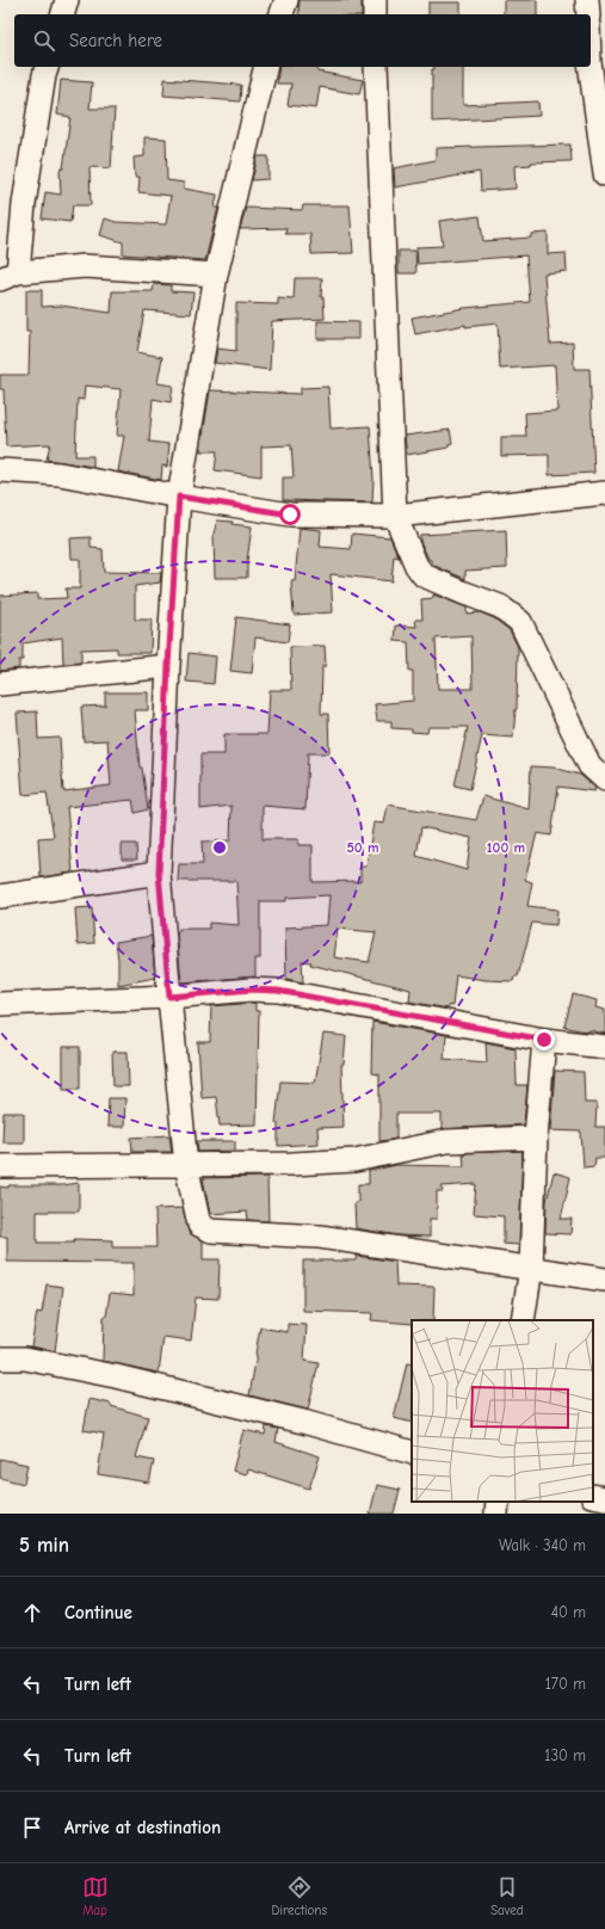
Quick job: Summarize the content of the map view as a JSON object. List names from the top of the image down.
{
  "page": {
    "search": "Search here",
    "heading": ["5 min", "Walk · 340 m"],
    "list": [
      ["Continue", "40 m"],
      ["Turn left", "170 m"],
      ["Turn left", "130 m"],
      "Arrive at destination"
    ],
    "nav": ["Map", "Directions", "Saved"]
  },
  "rings": ["50 m", "100 m"]
}
